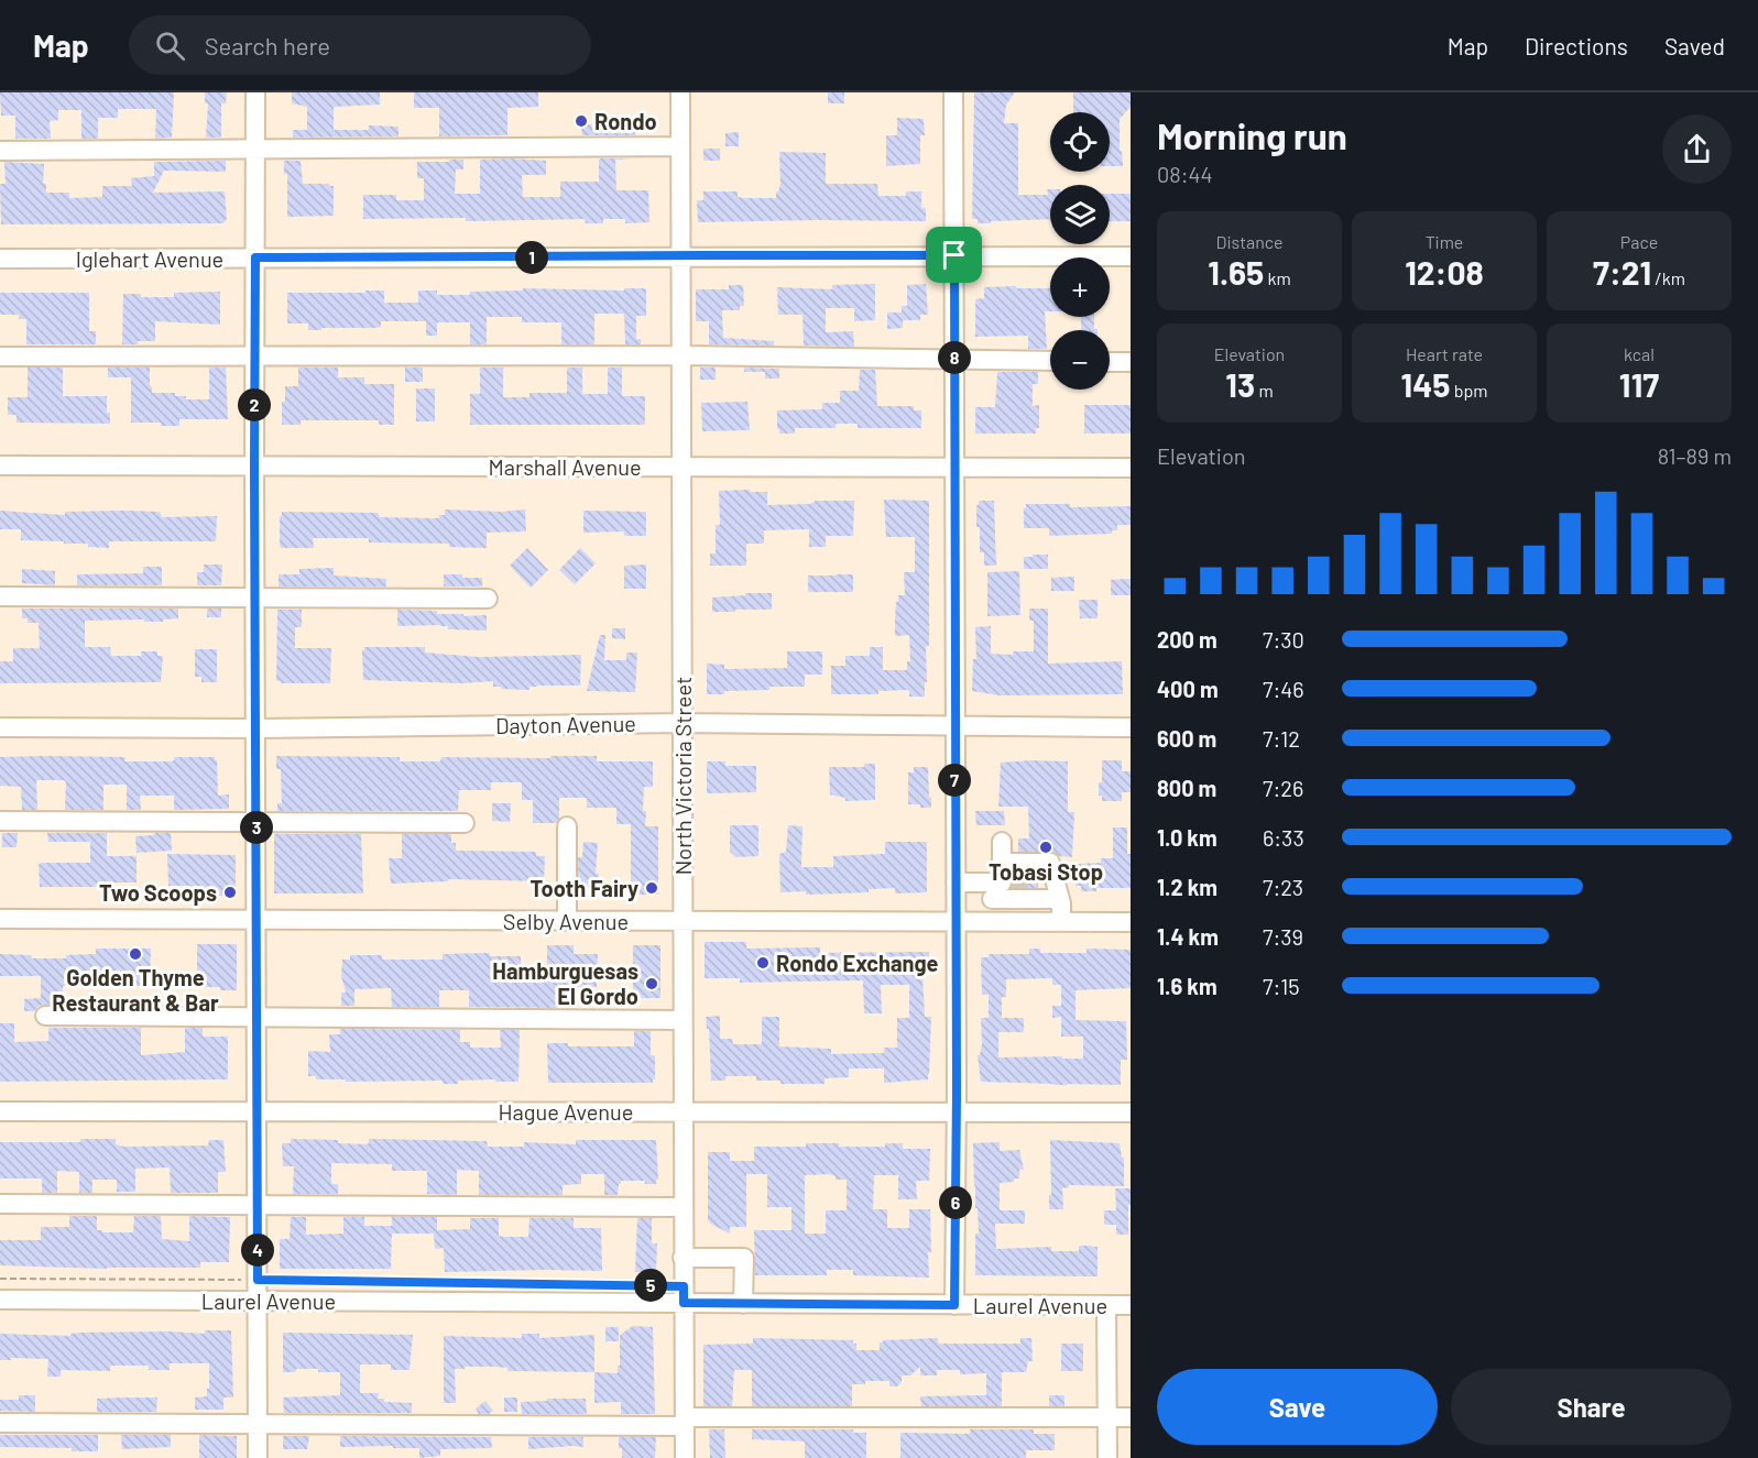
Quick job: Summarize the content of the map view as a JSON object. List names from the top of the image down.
{
  "streets": {
    "street": [
      "Iglehart Avenue",
      "Marshall Avenue",
      "Dayton Avenue",
      "North Victoria Street",
      "Selby Avenue",
      "Hague Avenue",
      "Laurel Avenue"
    ]
  },
  "crossings": [
    ["Iglehart Avenue", "North Victoria Street"],
    ["Marshall Avenue", "North Victoria Street"],
    ["Dayton Avenue", "North Victoria Street"],
    ["North Victoria Street", "Selby Avenue"],
    ["North Victoria Street", "Hague Avenue"],
    ["North Victoria Street", "Laurel Avenue"]
  ],
  "places": [
    "Rondo",
    "Tobasi Stop",
    "Tooth Fairy",
    "Two Scoops",
    "Golden Thyme Restaurant & Bar",
    "Rondo Exchange",
    "Hamburguesas El Gordo"
  ],
  "page": {
    "header": "Map",
    "search": "Search here",
    "nav": ["Map", "Directions", "Saved"],
    "heading": ["Morning run", "08:44"],
    "map_buttons": ["+", "−"],
    "stats": [
      ["Distance", "1.65 km"],
      ["Time", "12:08"],
      ["Pace", "7:21 /km"],
      ["Elevation", "13 m"],
      ["Heart rate", "145 bpm"],
      ["kcal", "117"]
    ],
    "pins": [
      "1",
      "8",
      "2",
      "7",
      "3",
      "6",
      "4",
      "5"
    ],
    "chart": ["Elevation", "81–89 m"],
    "list": [
      {
        "name": "200 m",
        "note": "7:30"
      },
      {
        "name": "400 m",
        "note": "7:46"
      },
      {
        "name": "600 m",
        "note": "7:12"
      },
      {
        "name": "800 m",
        "note": "7:26"
      },
      {
        "name": "1.0 km",
        "note": "6:33"
      },
      {
        "name": "1.2 km",
        "note": "7:23"
      },
      {
        "name": "1.4 km",
        "note": "7:39"
      },
      {
        "name": "1.6 km",
        "note": "7:15"
      }
    ],
    "buttons": ["Save", "Share"]
  }
}
